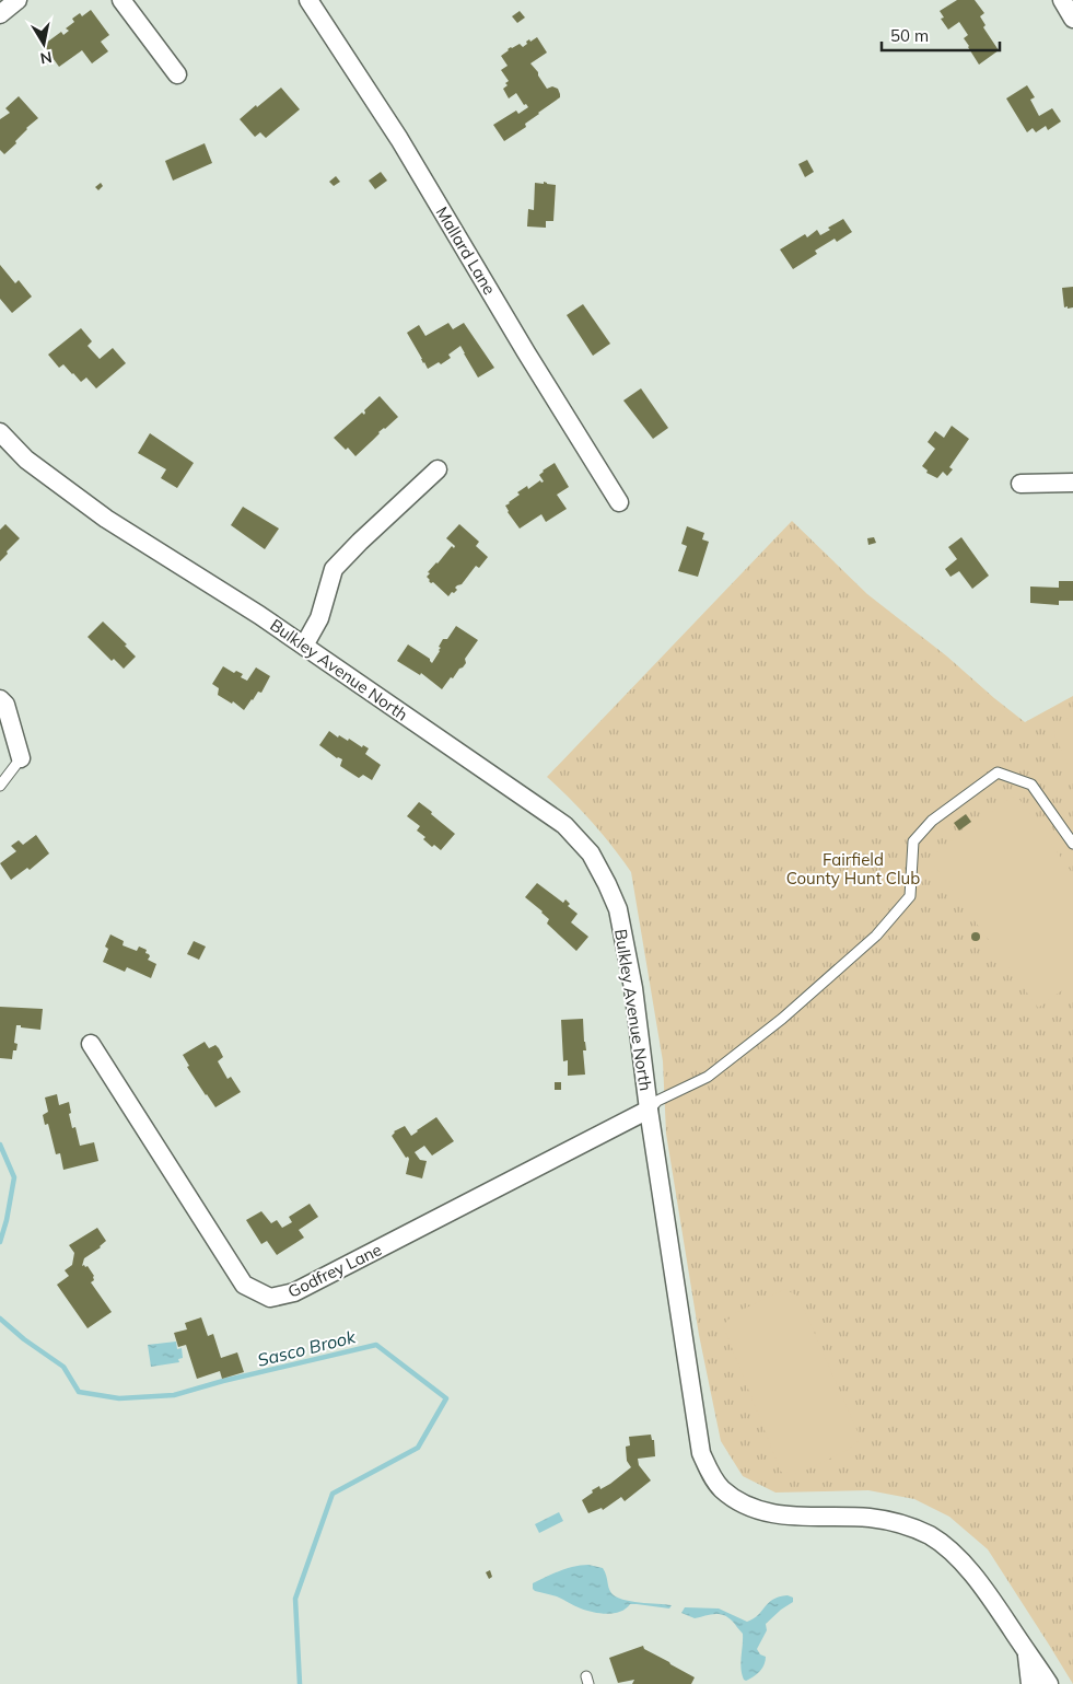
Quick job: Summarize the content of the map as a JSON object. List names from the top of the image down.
{
  "streets": {
    "street": ["Mallard Lane", "Bulkley Avenue North", "Godfrey Lane"]
  },
  "crossings": [
    ["Bulkley Avenue North", "Godfrey Lane"]
  ],
  "water": ["Sasco Brook"],
  "parks": ["Fairfield County Hunt Club"],
  "scale_bar": "50 m",
  "north": "bottom"
}
